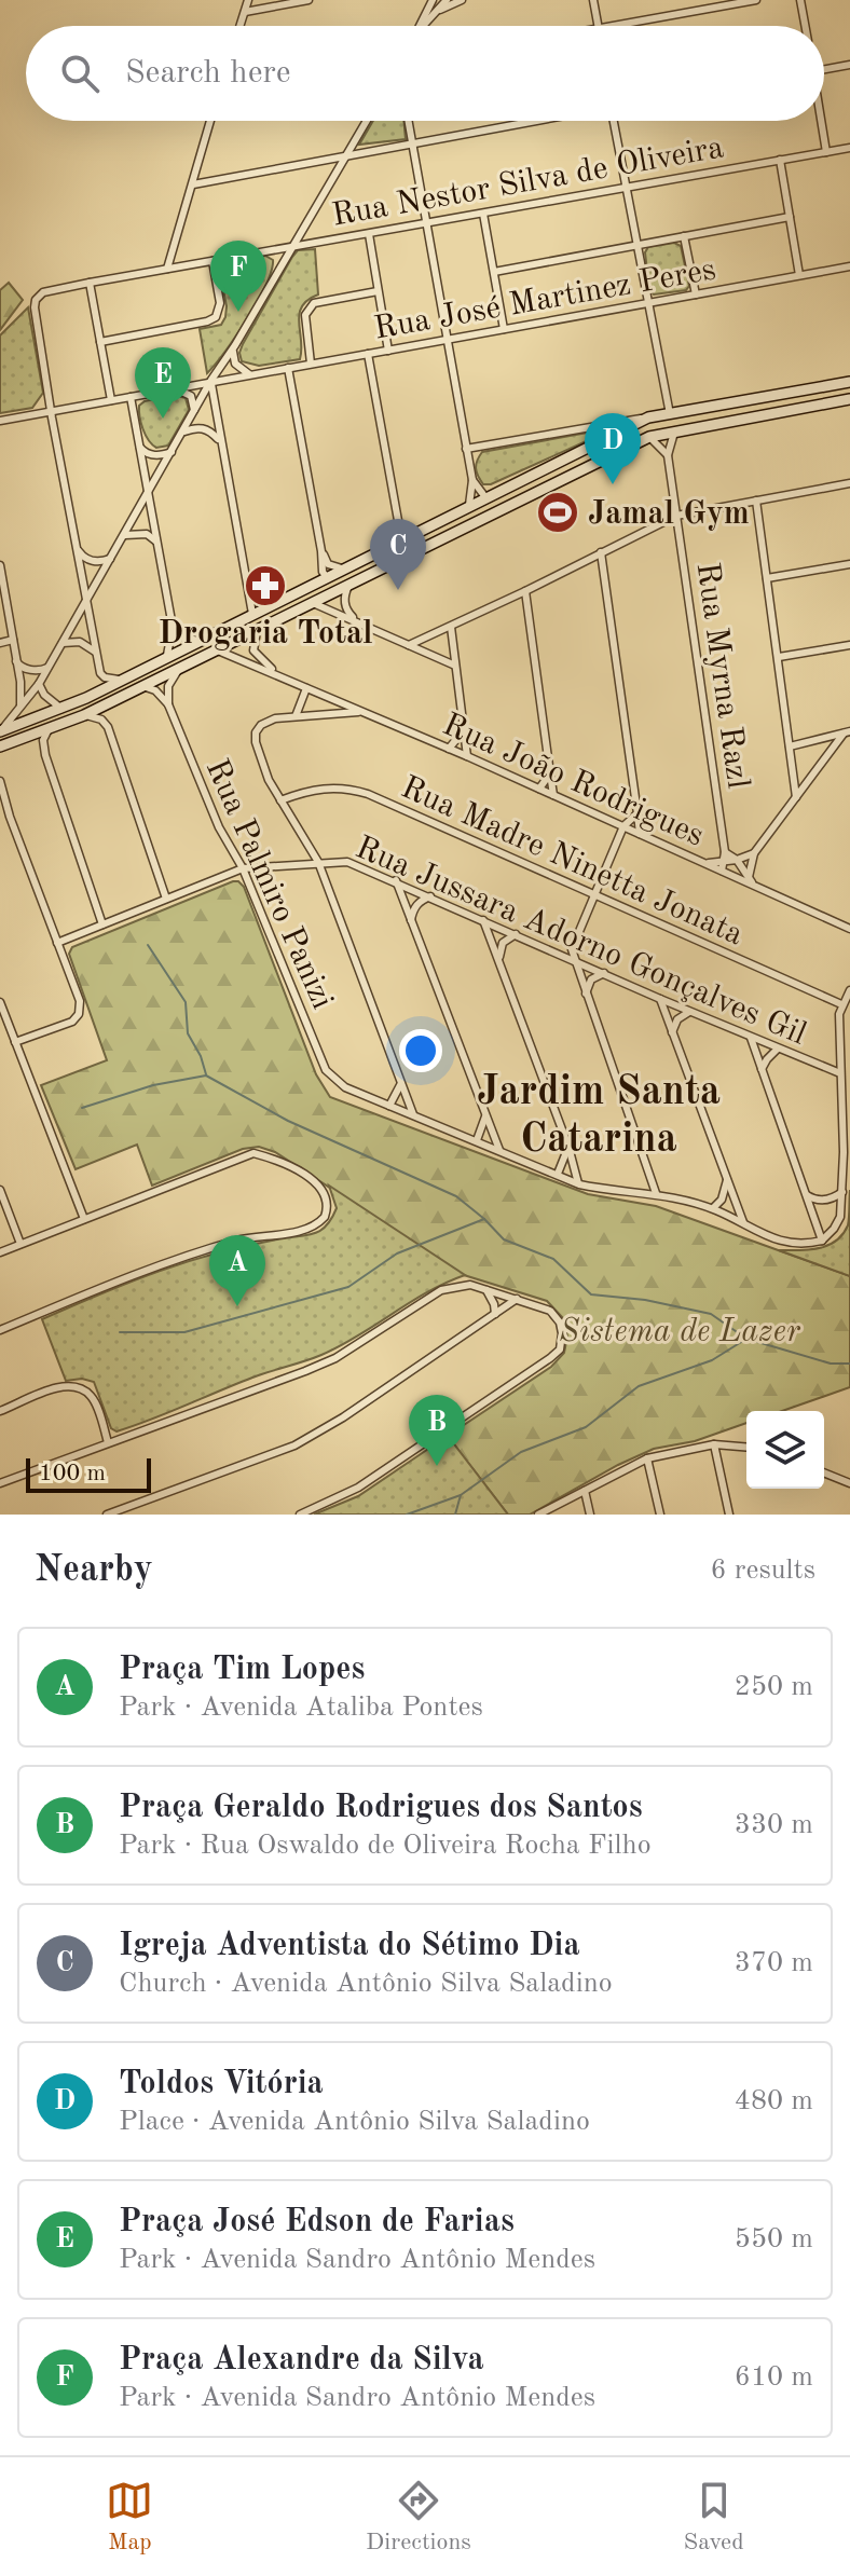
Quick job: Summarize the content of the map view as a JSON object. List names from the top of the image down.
{
  "streets": {
    "street": [
      "Rua Nestor Silva de Oliveira",
      "Rua José Martinez Peres",
      "Rua Myrna Razl",
      "Rua João Rodrigues",
      "Rua Madre Ninetta Jonata",
      "Rua Palmiro Panizi",
      "Rua Jussara Adorno Gonçalves Gil"
    ]
  },
  "crossings": [
    ["Rua Nestor Silva de Oliveira", "Rua José Martinez Peres"],
    ["Rua Myrna Razl", "Rua João Rodrigues"],
    ["Rua Palmiro Panizi", "Rua Jussara Adorno Gonçalves Gil"]
  ],
  "districts": ["Jardim Santa Catarina"],
  "parks": ["Sistema de Lazer"],
  "places": {
    "sports": ["Jamal Gym"],
    "pharmacy": ["Drogaria Total"]
  },
  "scale_bar": "100 m",
  "page": {
    "search": "Search here",
    "pins": [
      "F",
      "E",
      "D",
      "C",
      "A",
      "B"
    ],
    "scale": "100 m",
    "heading": ["Nearby", "6 results"],
    "list": [
      {
        "mark": "A",
        "name": "Praça Tim Lopes",
        "note": "Park · Avenida Ataliba Pontes",
        "value": "250 m"
      },
      {
        "mark": "B",
        "name": "Praça Geraldo Rodrigues dos Santos",
        "note": "Park · Rua Oswaldo de Oliveira Rocha Filho",
        "value": "330 m"
      },
      {
        "mark": "C",
        "name": "Igreja Adventista do Sétimo Dia",
        "note": "Church · Avenida Antônio Silva Saladino",
        "value": "370 m"
      },
      {
        "mark": "D",
        "name": "Toldos Vitória",
        "note": "Place · Avenida Antônio Silva Saladino",
        "value": "480 m"
      },
      {
        "mark": "E",
        "name": "Praça José Edson de Farias",
        "note": "Park · Avenida Sandro Antônio Mendes",
        "value": "550 m"
      },
      {
        "mark": "F",
        "name": "Praça Alexandre da Silva",
        "note": "Park · Avenida Sandro Antônio Mendes",
        "value": "610 m"
      }
    ],
    "nav": ["Map", "Directions", "Saved"]
  }
}
